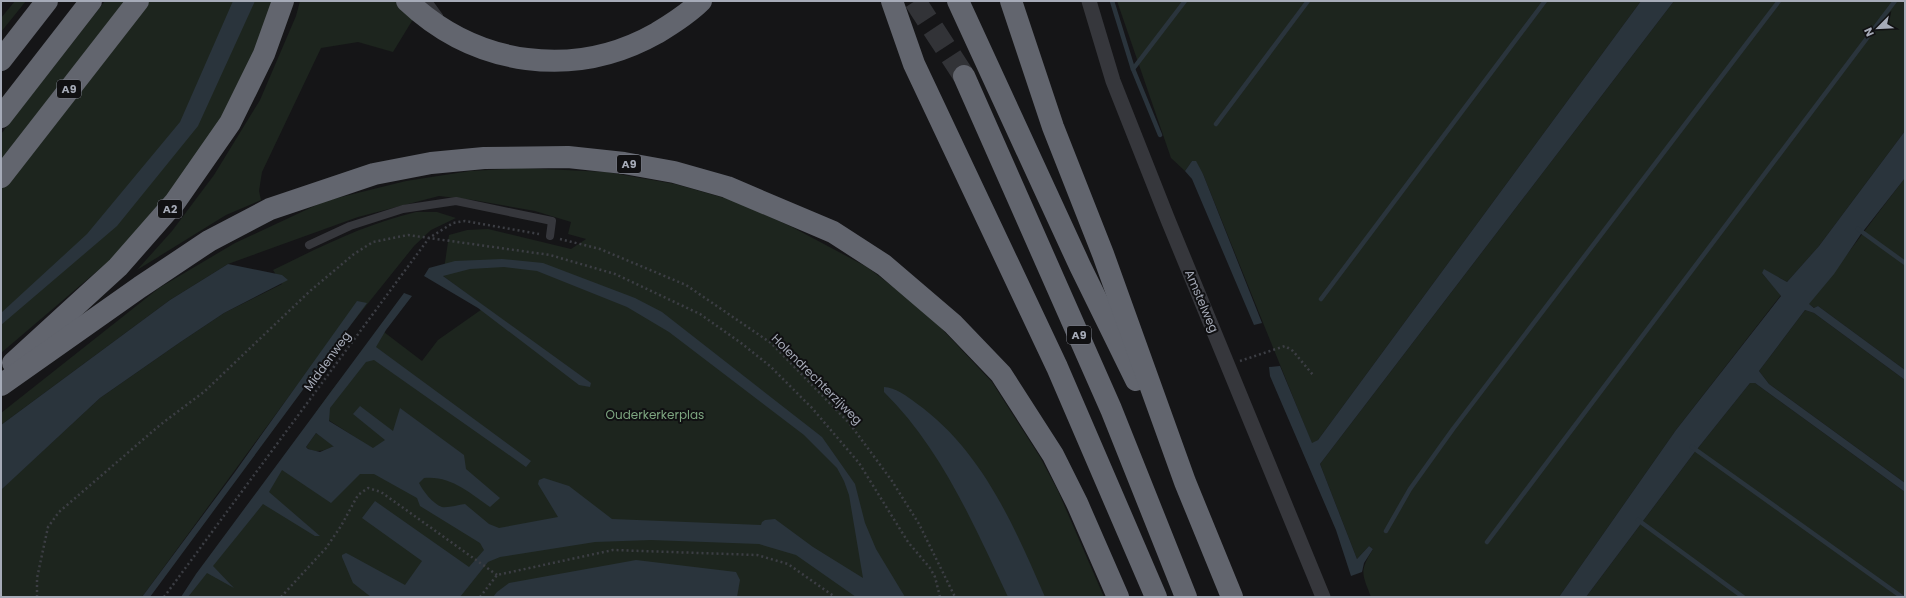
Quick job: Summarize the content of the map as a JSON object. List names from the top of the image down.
{
  "streets": {
    "highway": ["A9", "A2"],
    "street": ["Amstelweg"],
    "path": ["Middenweg", "Holendrechterzijweg"]
  },
  "crossings": [
    ["Middenweg", "Holendrechterzijweg"]
  ],
  "parks": ["Ouderkerkerplas"],
  "north": "bottom left"
}
